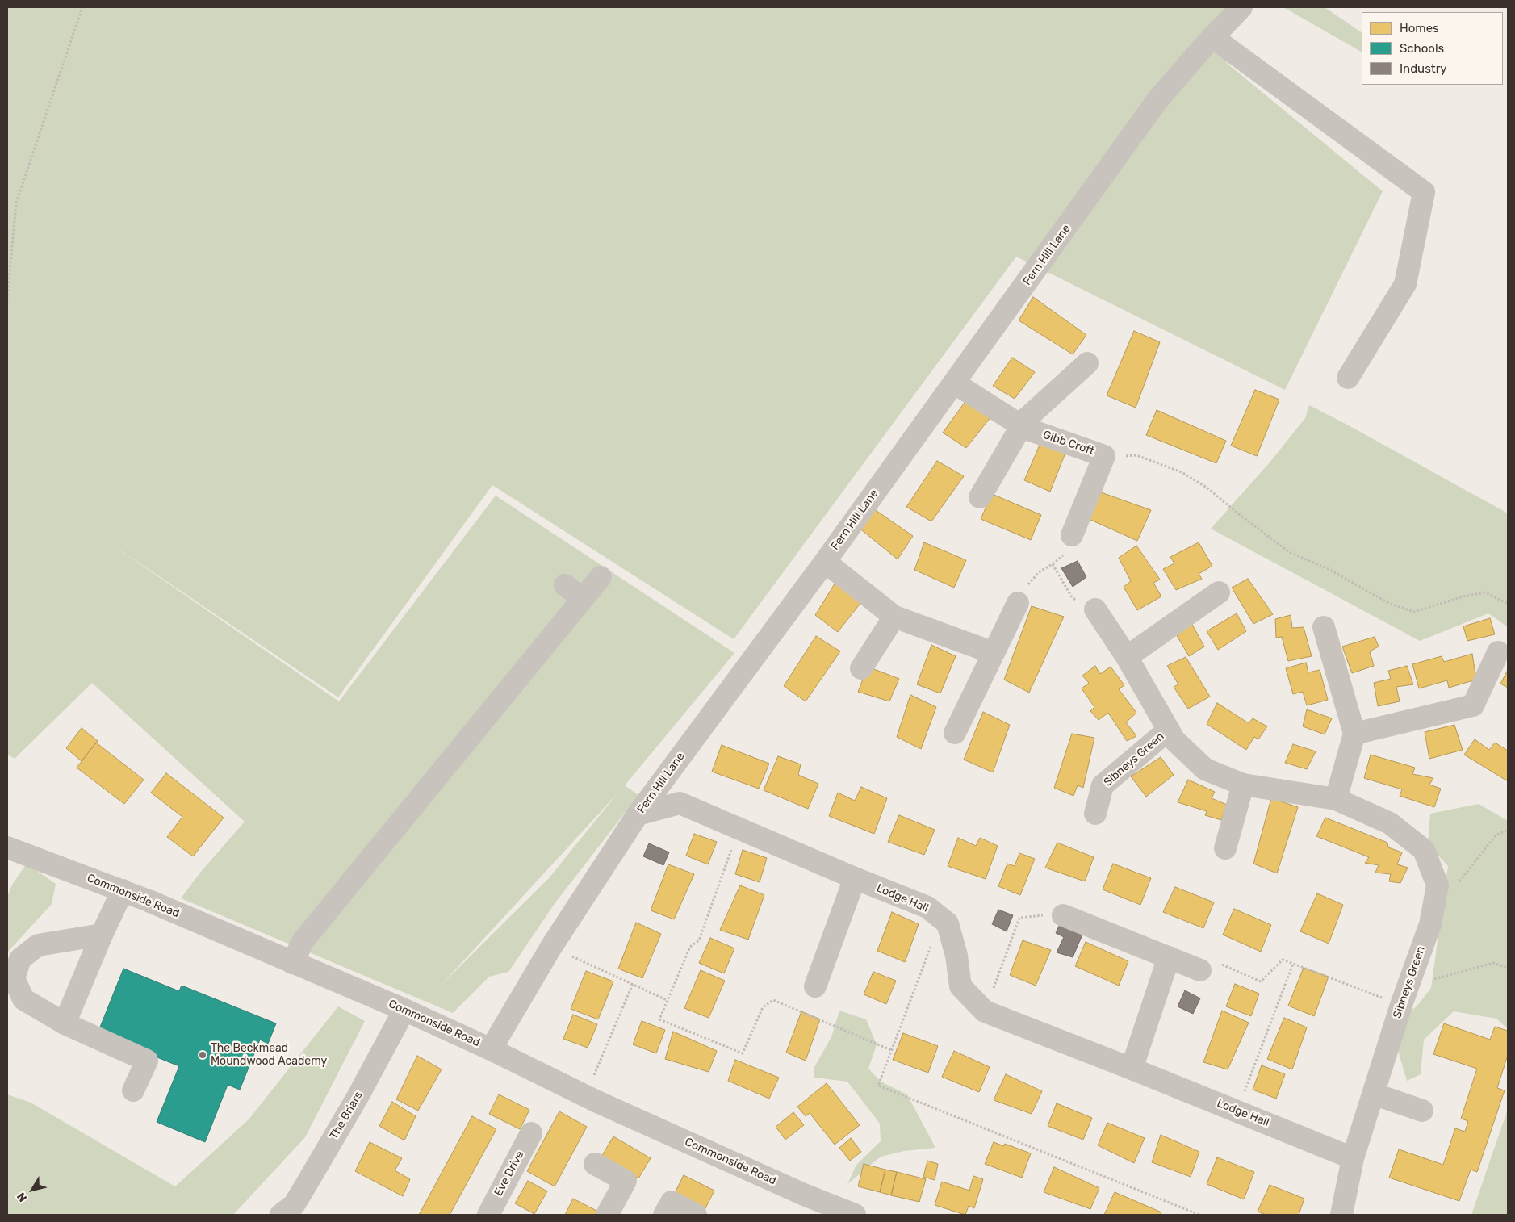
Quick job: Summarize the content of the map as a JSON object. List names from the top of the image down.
{
  "streets": {
    "street": [
      "Fern Hill Lane",
      "Gibb Croft",
      "Sibneys Green",
      "Commonside Road",
      "Lodge Hall",
      "The Briars",
      "Eve Drive"
    ]
  },
  "crossings": [
    ["Fern Hill Lane", "Gibb Croft"],
    ["Fern Hill Lane", "Commonside Road"],
    ["Fern Hill Lane", "Lodge Hall"],
    ["Sibneys Green", "Lodge Hall"],
    ["Commonside Road", "The Briars"]
  ],
  "places": ["The Beckmead Moundwood Academy"],
  "legend": ["Homes", "Schools", "Industry"],
  "north": "bottom left"
}
